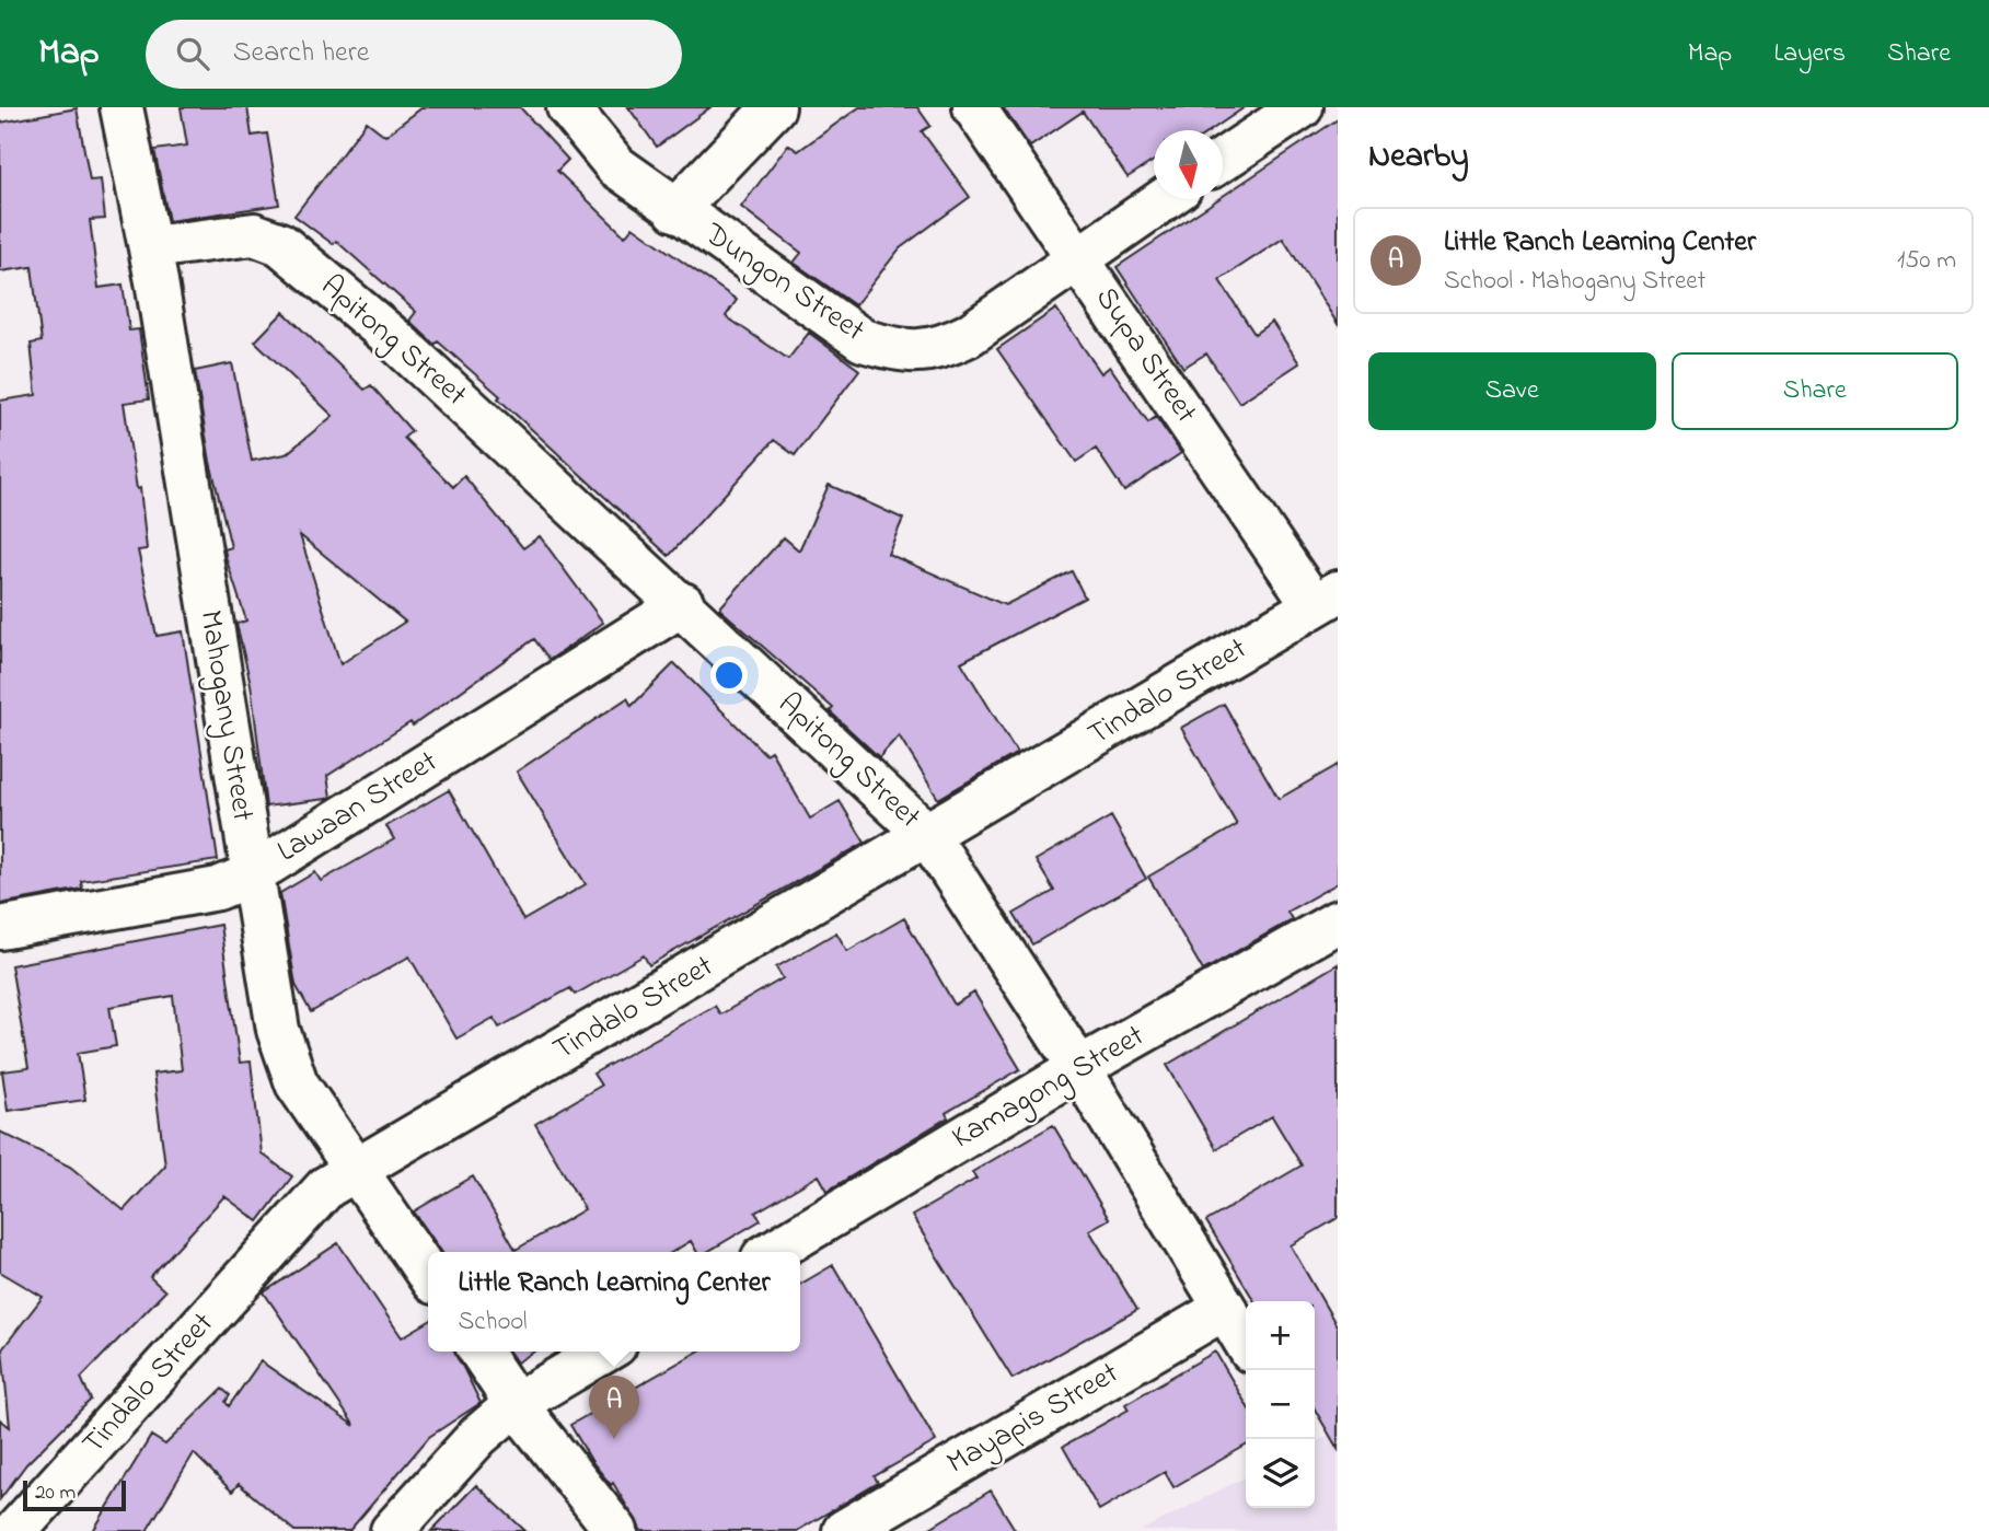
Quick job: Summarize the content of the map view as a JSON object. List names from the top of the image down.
{
  "streets": {
    "street": [
      "Dungon Street",
      "Apitong Street",
      "Supa Street",
      "Tindalo Street",
      "Mahogany Street",
      "Lawaan Street",
      "Kamagong Street",
      "Mayapis Street"
    ]
  },
  "crossings": [
    ["Dungon Street", "Supa Street"],
    ["Apitong Street", "Tindalo Street"],
    ["Apitong Street", "Mahogany Street"],
    ["Apitong Street", "Lawaan Street"],
    ["Apitong Street", "Kamagong Street"],
    ["Apitong Street", "Mayapis Street"],
    ["Supa Street", "Tindalo Street"],
    ["Tindalo Street", "Mahogany Street"],
    ["Mahogany Street", "Lawaan Street"]
  ],
  "scale_bar": "20 m",
  "north": "bottom",
  "page": {
    "header": "Map",
    "search": "Search here",
    "nav": ["Map", "Layers", "Share"],
    "heading": "Nearby",
    "list": [
      {
        "mark": "A",
        "name": "Little Ranch Learning Center",
        "note": "School · Mahogany Street",
        "value": "150 m"
      }
    ],
    "buttons": ["Save", "Share"],
    "popup": ["Little Ranch Learning Center", "School"],
    "map_buttons": ["+", "−"],
    "pins": "A",
    "scale": "20 m"
  }
}
